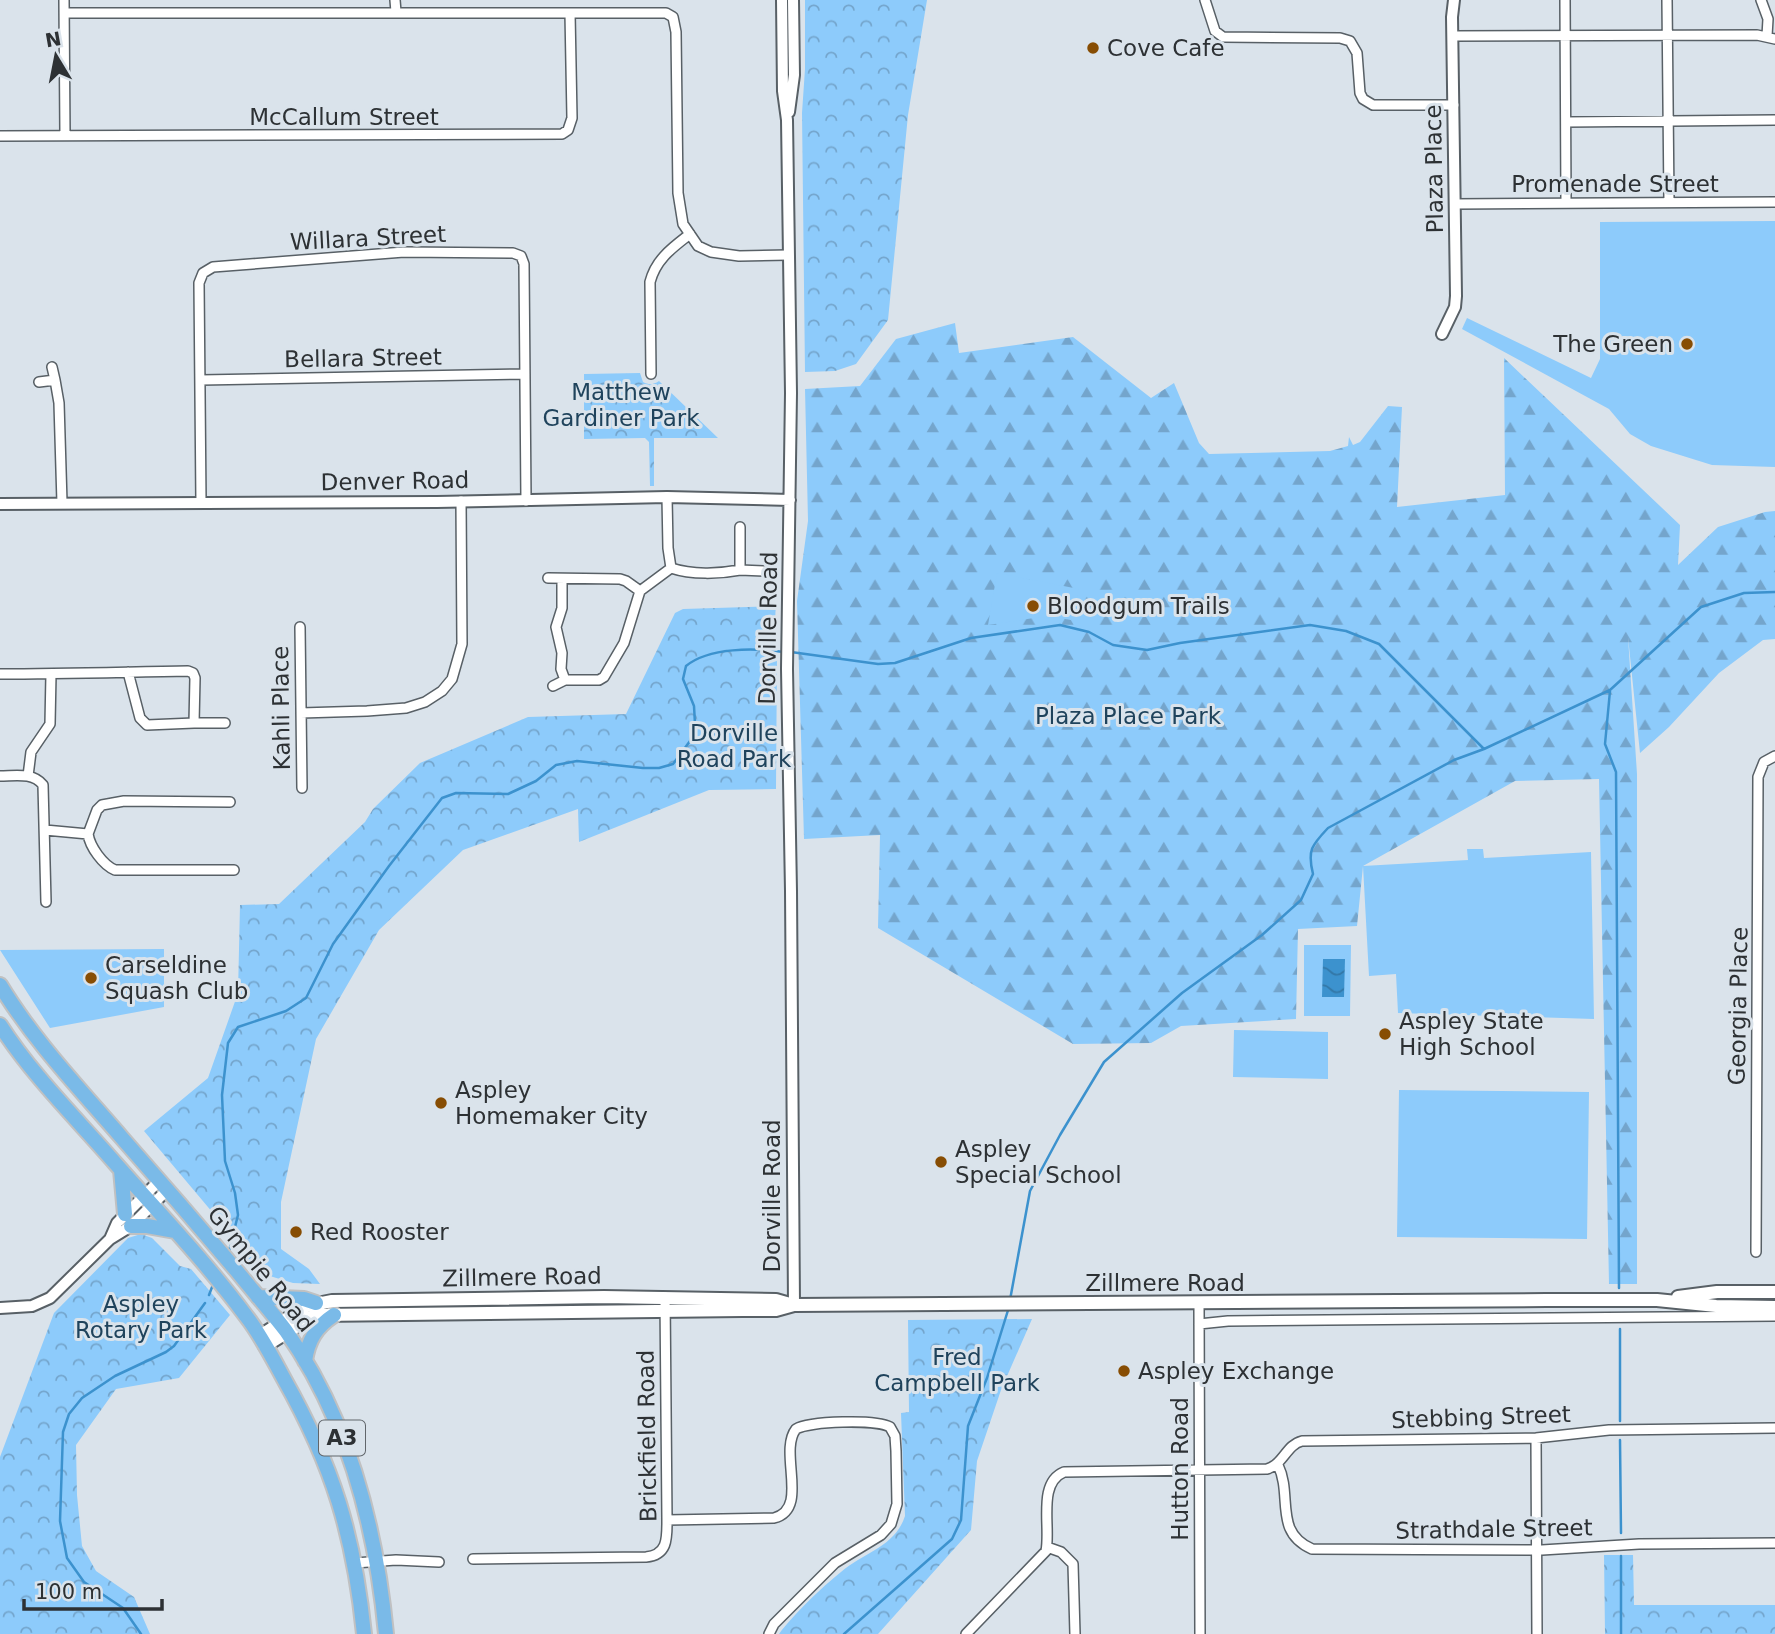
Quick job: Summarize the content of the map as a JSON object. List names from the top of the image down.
{
  "streets": {
    "highway": ["Gympie Road", "A3"],
    "main road": ["Zillmere Road"],
    "street": [
      "McCallum Street",
      "Plaza Place",
      "Promenade Street",
      "Willara Street",
      "Bellara Street",
      "Denver Road",
      "Dorville Road",
      "Kahli Place",
      "Georgia Place",
      "Stebbing Street",
      "Brickfield Road",
      "Hutton Road",
      "Strathdale Street"
    ]
  },
  "crossings": [
    ["Plaza Place", "Promenade Street"],
    ["Willara Street", "Bellara Street"],
    ["Willara Street", "Denver Road"],
    ["Denver Road", "Dorville Road"],
    ["Dorville Road", "Zillmere Road"],
    ["Gympie Road", "Zillmere Road"],
    ["Zillmere Road", "Brickfield Road"],
    ["Zillmere Road", "Hutton Road"],
    ["Stebbing Street", "Strathdale Street"]
  ],
  "parks": [
    "Matthew Gardiner Park",
    "Plaza Place Park",
    "Dorville Road Park",
    "Aspley Rotary Park",
    "Fred Campbell Park"
  ],
  "places": [
    "Cove Cafe",
    "The Green",
    "Bloodgum Trails",
    "Carseldine Squash Club",
    "Aspley State High School",
    "Aspley Homemaker City",
    "Aspley Special School",
    "Red Rooster",
    "Aspley Exchange"
  ],
  "scale_bar": "100 m",
  "north": "top"
}
